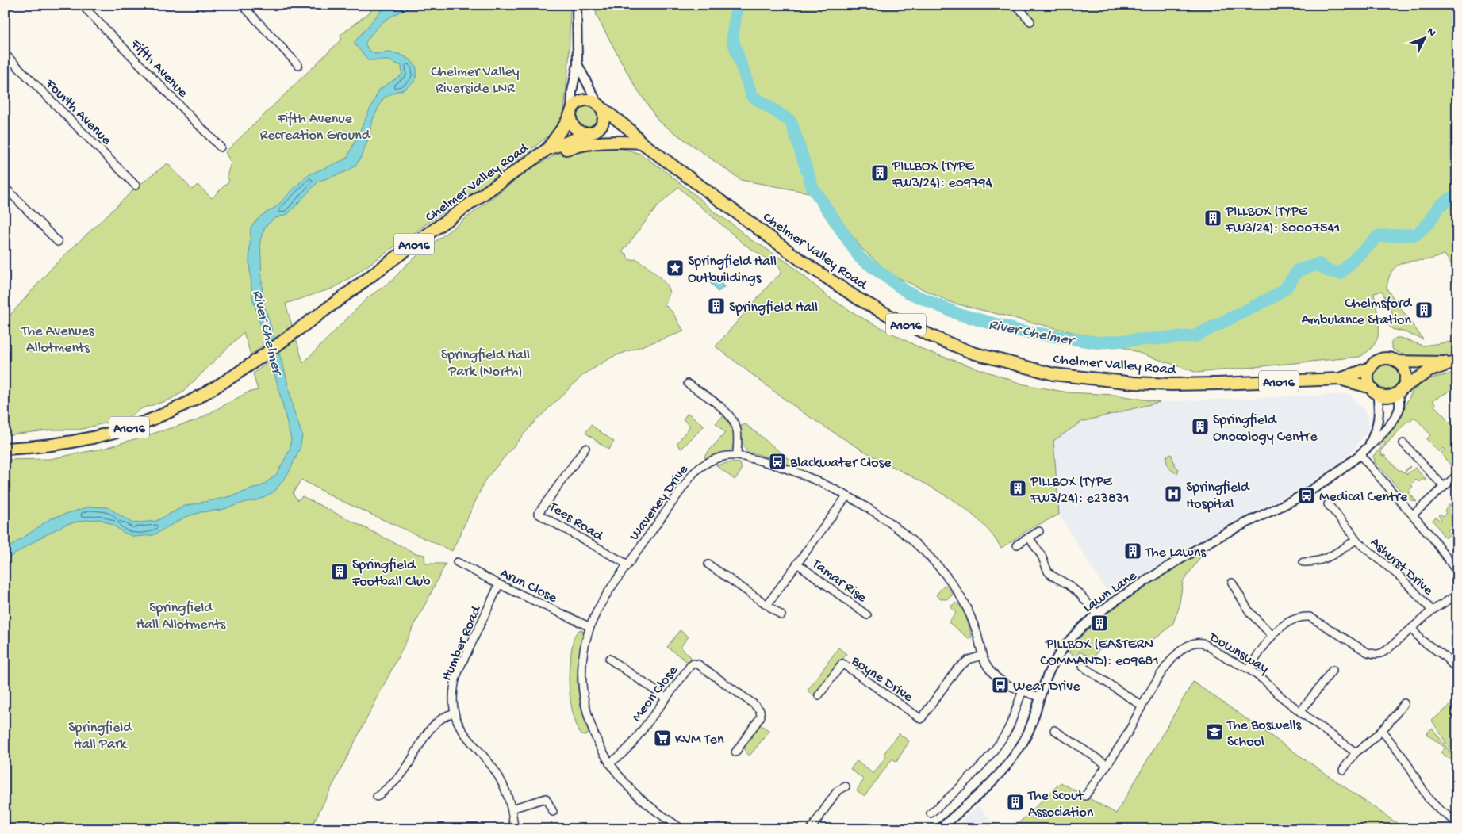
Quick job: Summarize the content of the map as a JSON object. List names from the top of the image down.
{
  "streets": {
    "main road": ["Chelmer Valley Road", "A1016"],
    "street": [
      "Fifth Avenue",
      "Fourth Avenue",
      "Waveney Drive",
      "Tees Road",
      "Ashurst Drive",
      "Tamar Rise",
      "Arun Close",
      "Lawn Lane",
      "Humber Road",
      "Downsway",
      "Boyne Drive",
      "Meon Close"
    ]
  },
  "crossings": [
    ["Chelmer Valley Road", "A1016"],
    ["Chelmer Valley Road", "Lawn Lane"],
    ["A1016", "Lawn Lane"],
    ["Waveney Drive", "Tees Road"],
    ["Waveney Drive", "Tamar Rise"],
    ["Waveney Drive", "Arun Close"],
    ["Waveney Drive", "Lawn Lane"],
    ["Waveney Drive", "Boyne Drive"],
    ["Waveney Drive", "Meon Close"],
    ["Arun Close", "Humber Road"]
  ],
  "water": ["River Chelmer"],
  "parks": [
    "Chelmer Valley Riverside LNR",
    "Fifth Avenue Recreation Ground",
    "The Avenues Allotments",
    "Springfield Hall Park (North)",
    "Springfield Hall Allotments",
    "Springfield Hall Park"
  ],
  "places": {
    "building": [
      "PILLBOX (TYPE FW3/24): e09794",
      "PILLBOX (TYPE FW3/24): S0007541",
      "Springfield Hall",
      "Chelmsford Ambulance Station",
      "Springfield Onocology Centre",
      "PILLBOX (TYPE FW3/24): e23831",
      "The Lawns",
      "Springfield Football Club",
      "PILLBOX (EASTERN COMMAND): e09681",
      "The Scout Association"
    ],
    "place": ["Springfield Hall Outbuildings"],
    "bus stop": ["Blackwater Close", "Medical Centre", "Wear Drive"],
    "hospital": ["Springfield Hospital"],
    "school or university": ["The Boswells School"],
    "supermarket": ["KVM Ten"]
  },
  "north": "top right"
}
